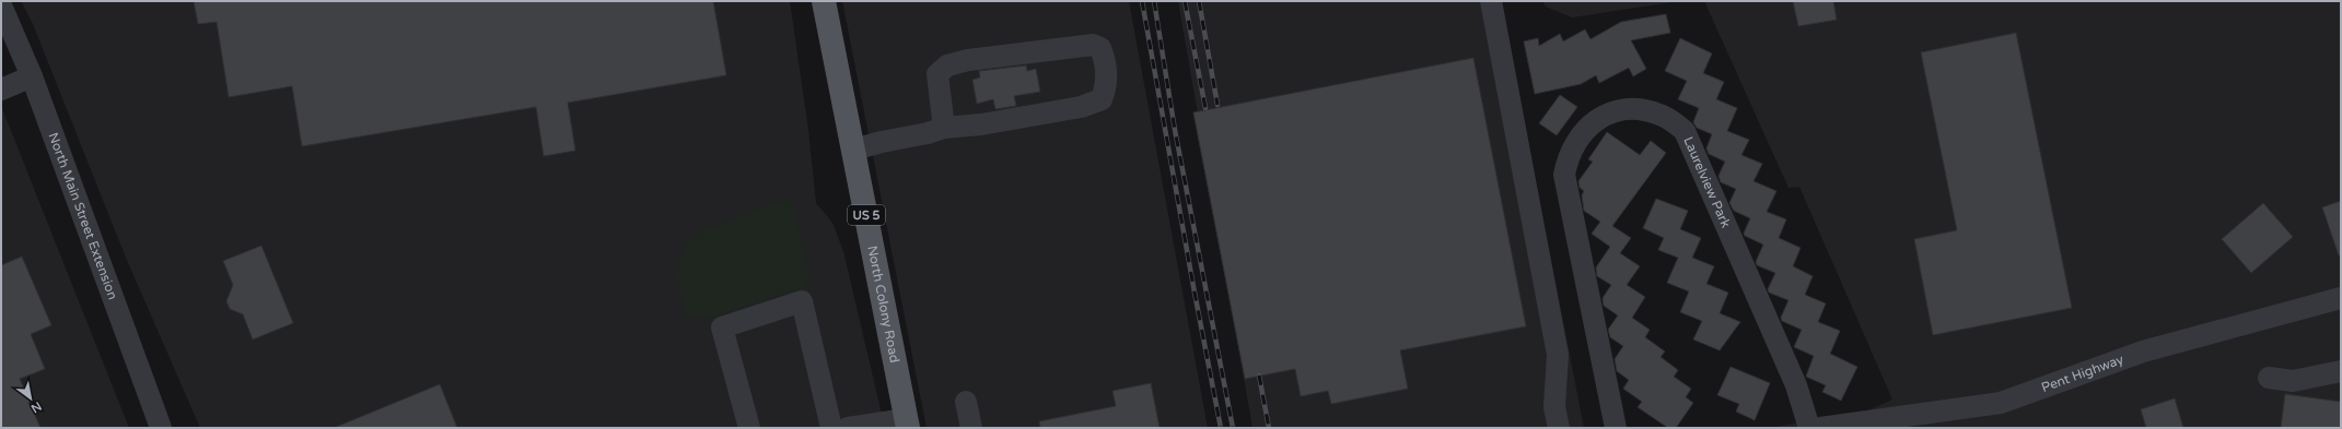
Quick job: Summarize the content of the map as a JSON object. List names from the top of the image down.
{
  "streets": {
    "main road": ["US 5", "North Colony Road"],
    "street": ["Laurelview Park", "North Main Street Extension", "Pent Highway"]
  },
  "north": "bottom right"
}
